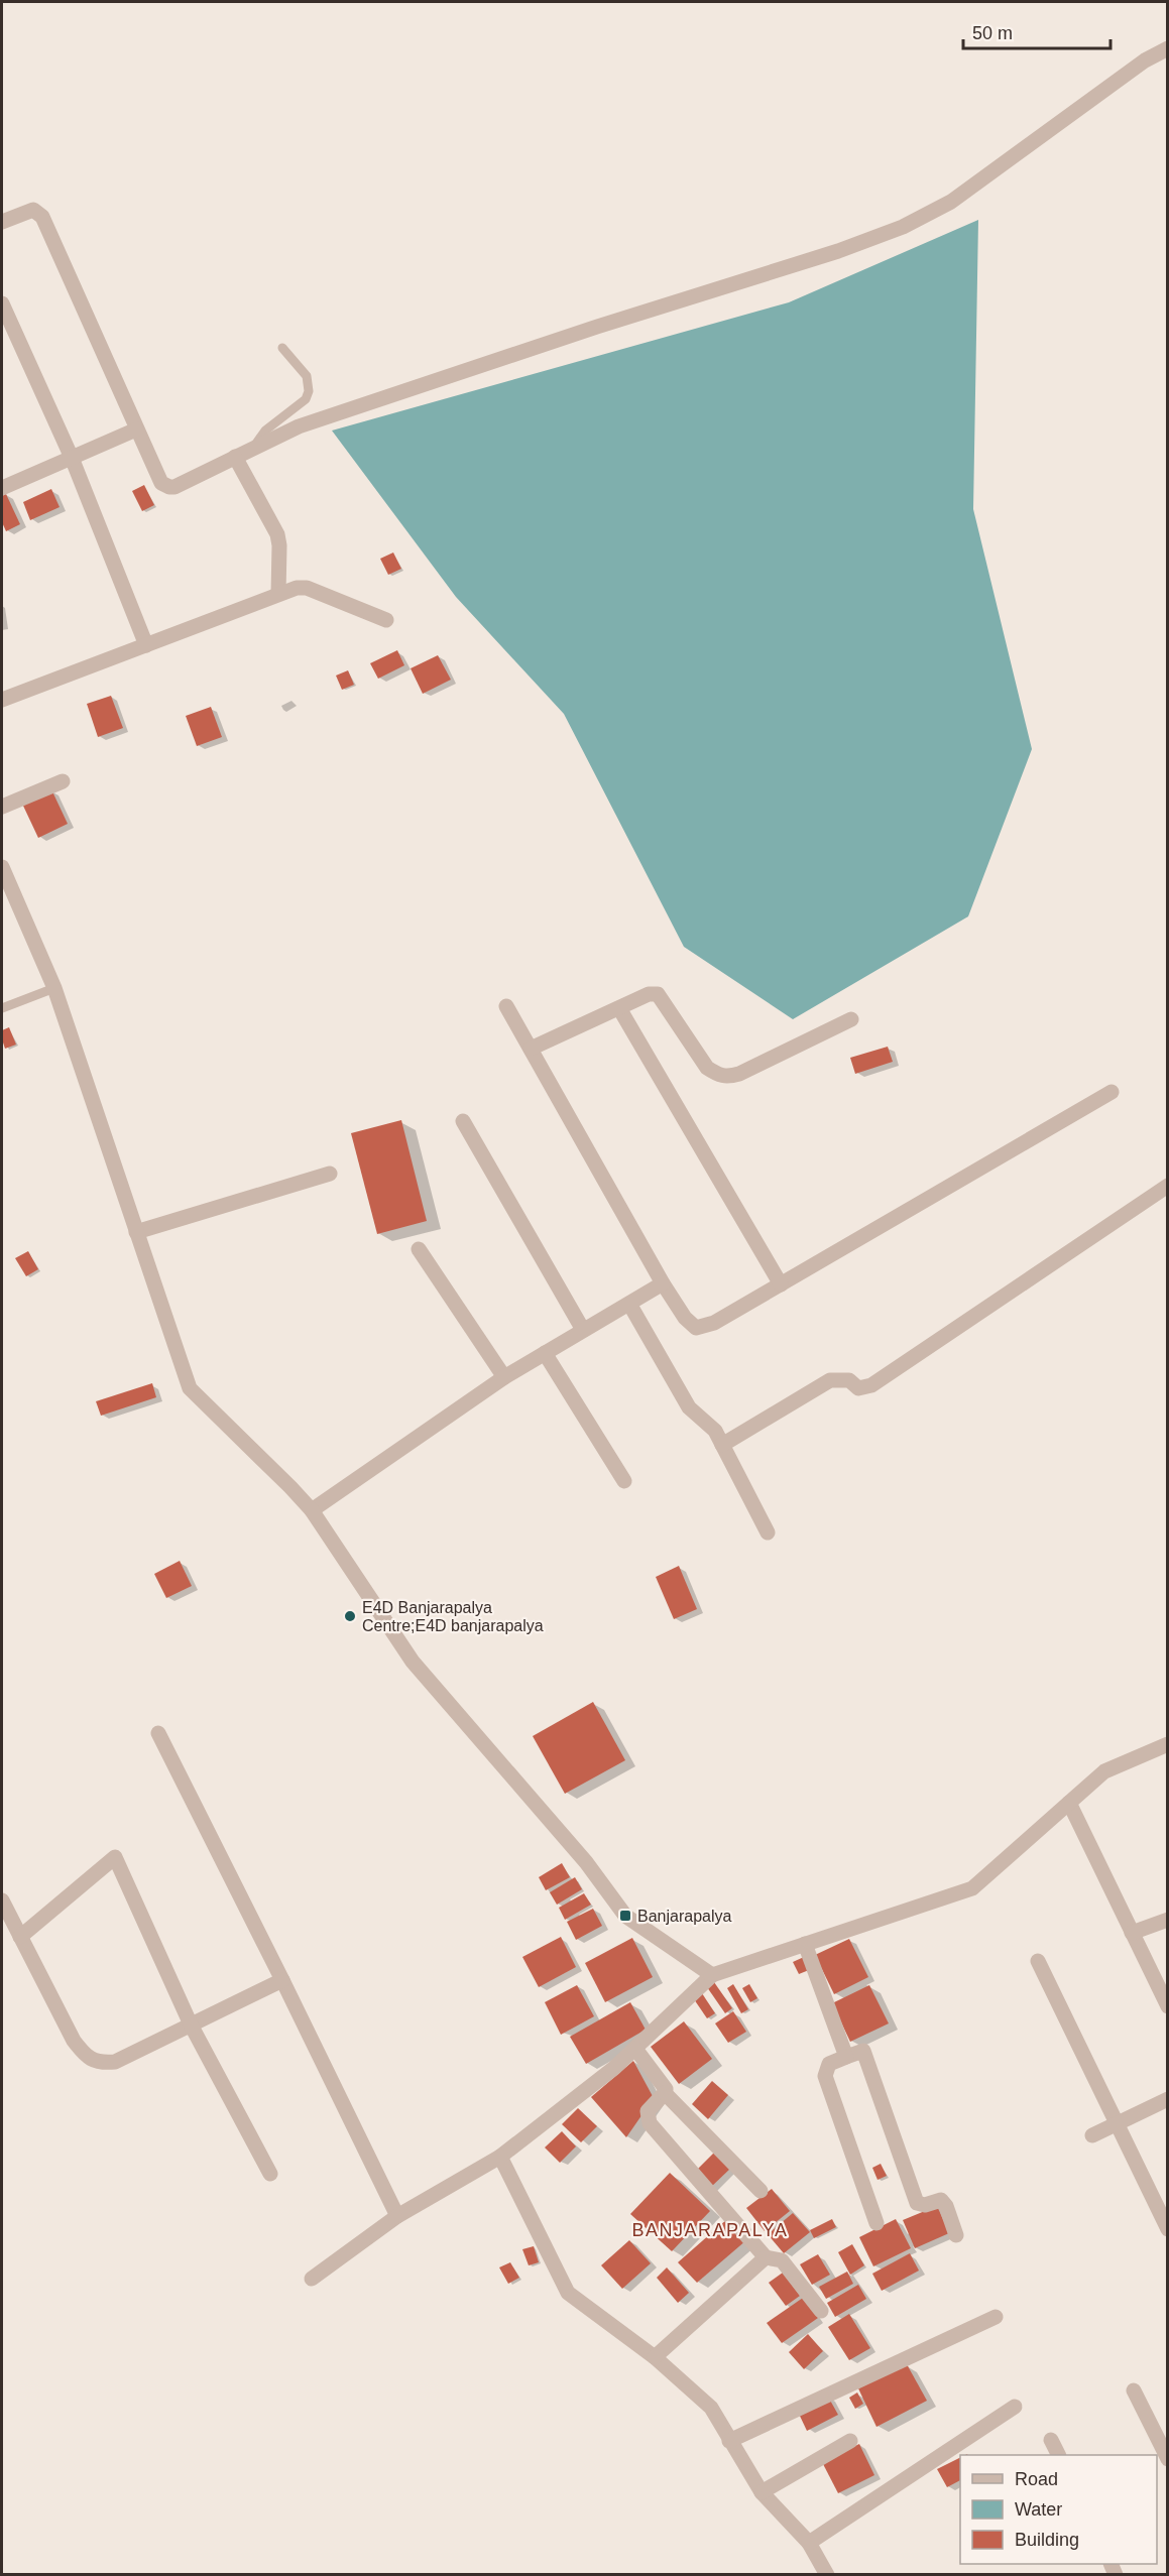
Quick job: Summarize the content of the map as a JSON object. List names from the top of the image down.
{
  "districts": ["BANJARAPALYA"],
  "places": {
    "other": ["E4D Banjarapalya Centre;E4D banjarapalya"],
    "transit": ["Banjarapalya"]
  },
  "legend": ["Road", "Water", "Building"],
  "scale_bar": "50 m"
}
